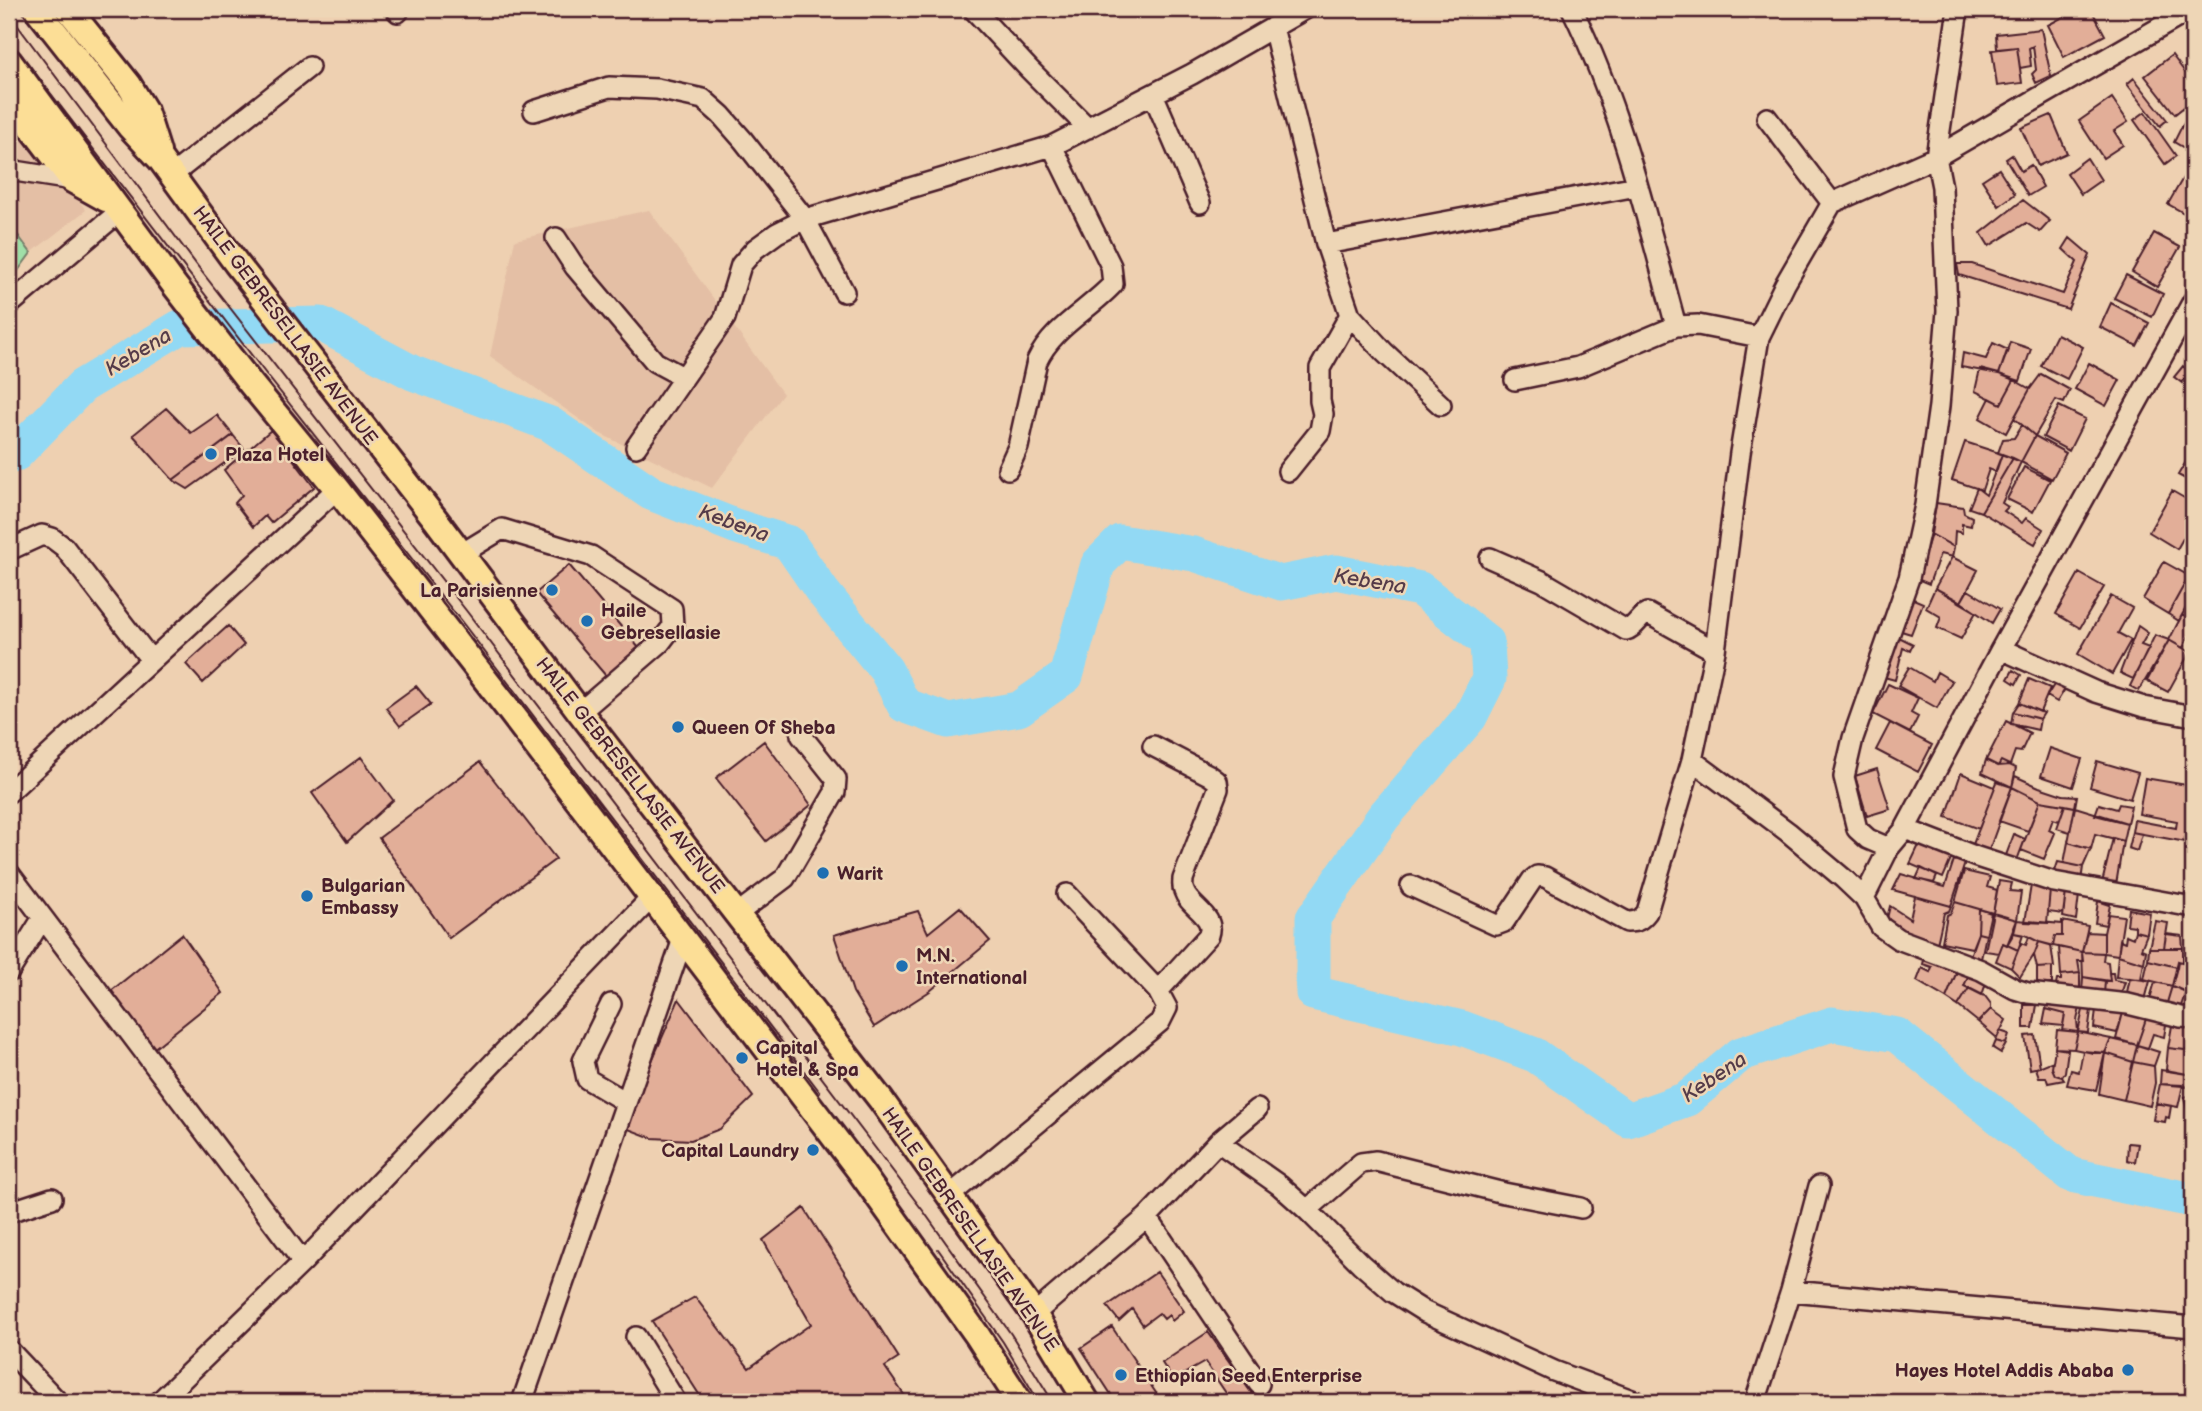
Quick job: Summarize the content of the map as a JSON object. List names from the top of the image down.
{
  "streets": {
    "main road": ["HAILE GEBRESELLASIE AVENUE"]
  },
  "water": ["Kebena"],
  "places": [
    "Plaza Hotel",
    "La Parisienne",
    "Haile Gebresellasie",
    "Queen Of Sheba",
    "Warit",
    "Bulgarian Embassy",
    "M.N. International",
    "Capital Hotel & Spa",
    "Capital Laundry",
    "Hayes Hotel Addis Ababa",
    "Ethiopian Seed Enterprise"
  ]
}
